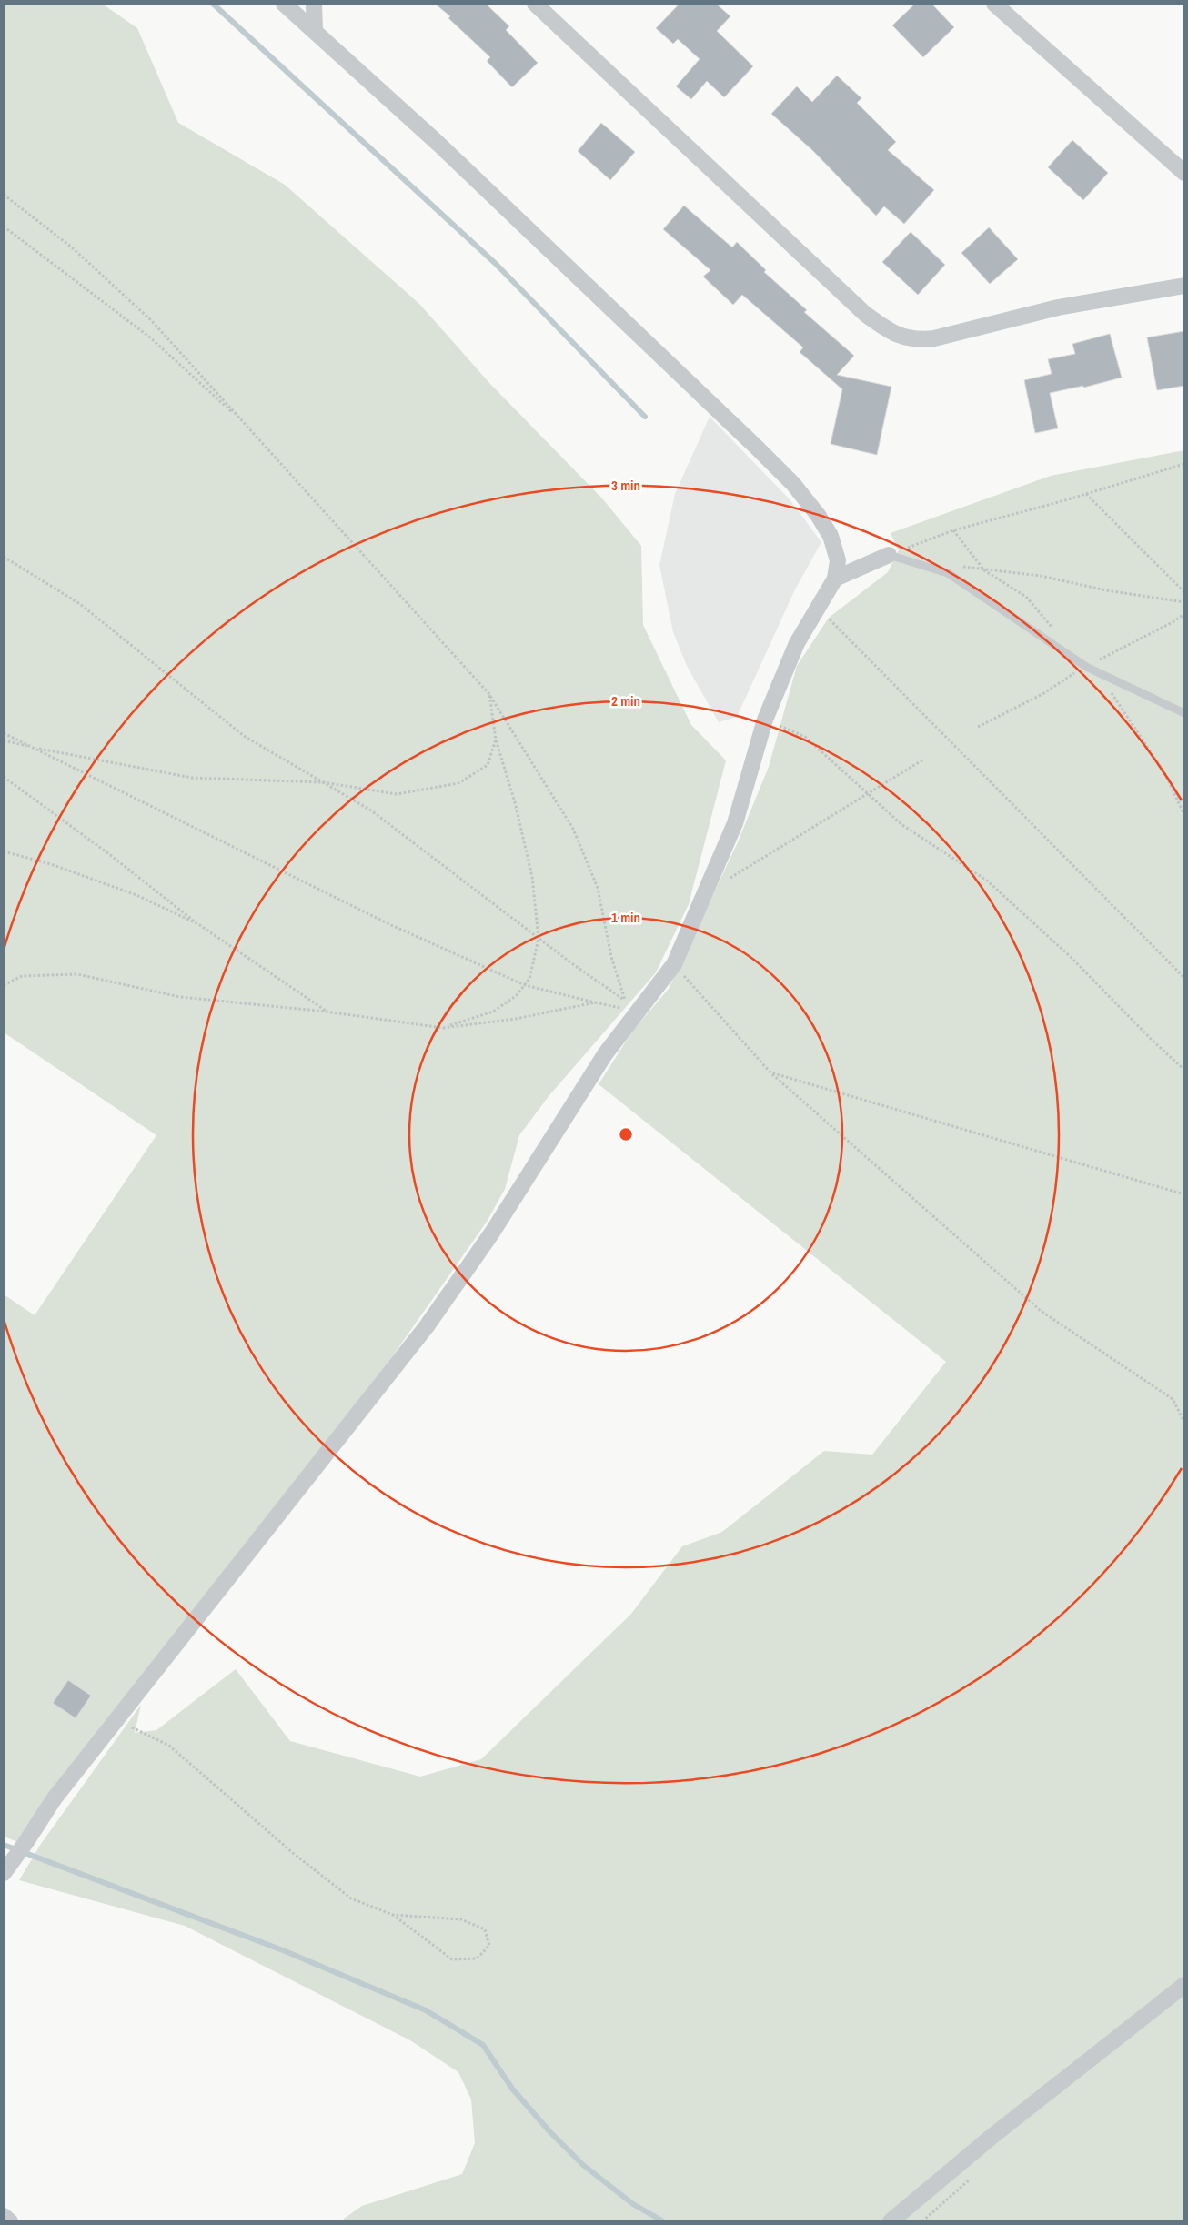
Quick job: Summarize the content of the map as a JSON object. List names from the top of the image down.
{
  "rings": ["3 min", "2 min", "1 min"]
}
